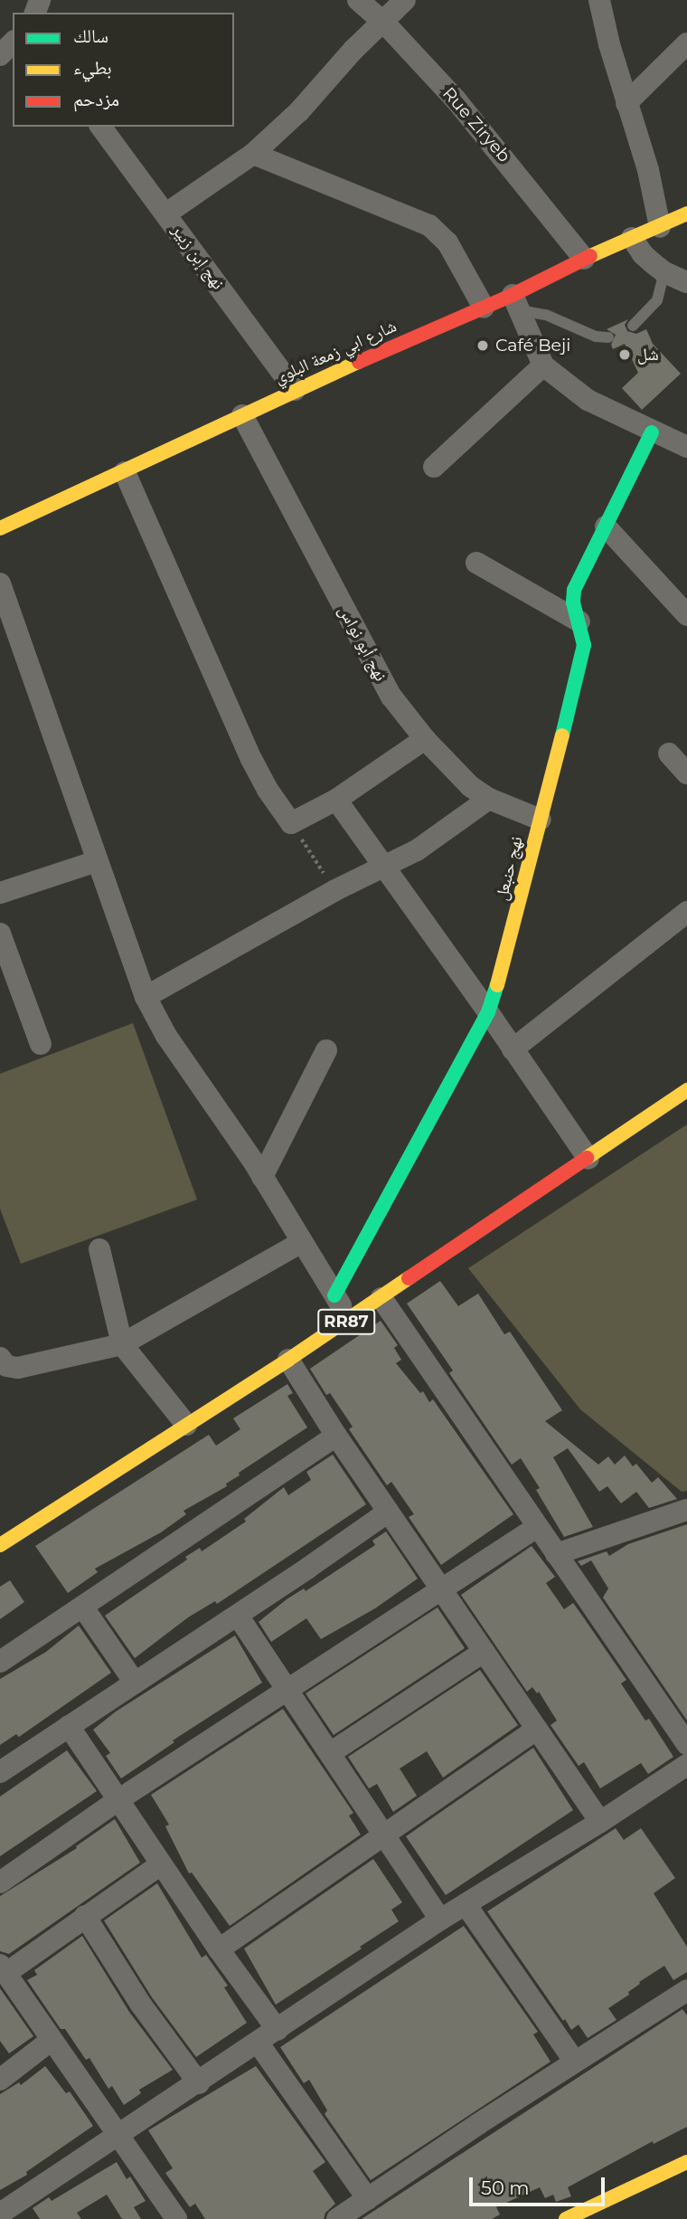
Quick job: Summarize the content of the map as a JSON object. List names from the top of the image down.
{
  "streets": {
    "main road": ["شارع ابي زمعة البلوي", "نهج حنبعل", "RR87"],
    "street": ["Rue Ziryeb", "نهج إبن زبير", "نهج أبو نواس"]
  },
  "crossings": [
    ["Rue Ziryeb", "شارع ابي زمعة البلوي"],
    ["نهج إبن زبير", "شارع ابي زمعة البلوي"],
    ["شارع ابي زمعة البلوي", "نهج أبو نواس"],
    ["نهج أبو نواس", "نهج حنبعل"]
  ],
  "places": ["Café Beji", "شل"],
  "legend": ["سالك", "بطيء", "مزدحم"],
  "scale_bar": "50 m"
}
